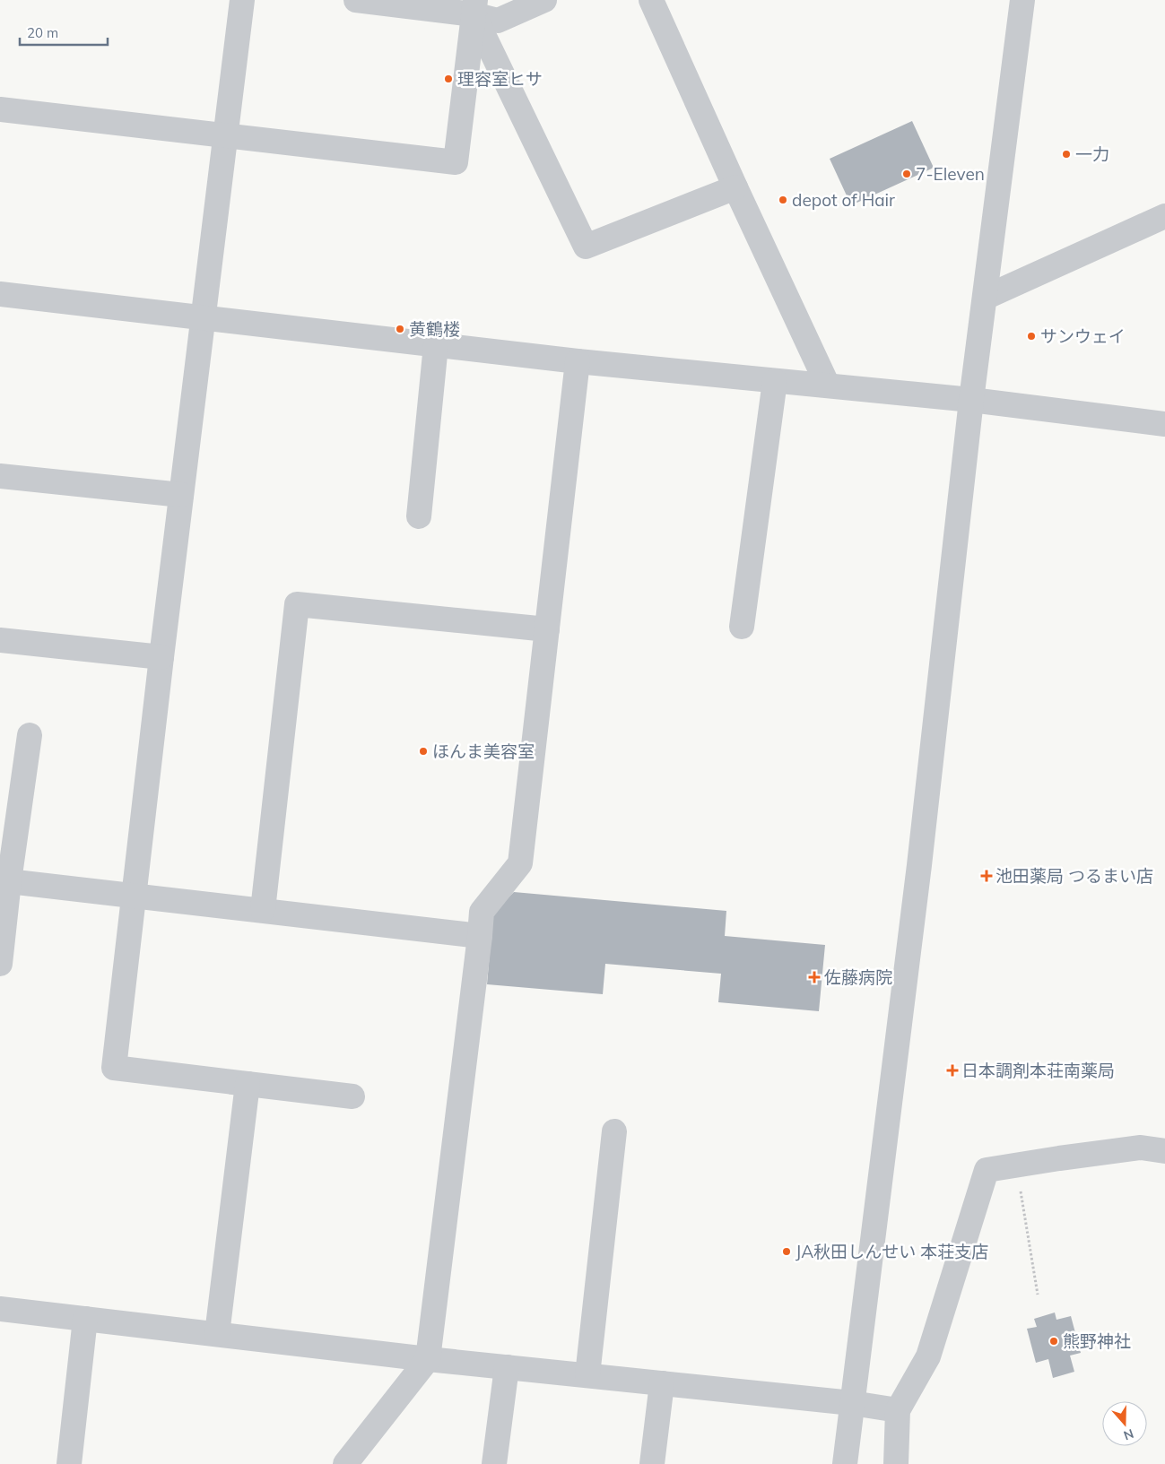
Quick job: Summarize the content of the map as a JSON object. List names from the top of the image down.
{
  "places": {
    "other": [
      "理容室ヒサ",
      "一力",
      "7-Eleven",
      "depot of Hair",
      "黄鶴楼",
      "サンウェイ",
      "ほんま美容室",
      "JA秋田しんせい 本荘支店",
      "熊野神社"
    ],
    "health": ["池田薬局 つるまい店", "佐藤病院", "日本調剤本荘南薬局"]
  },
  "scale_bar": "20 m",
  "north": "bottom"
}
